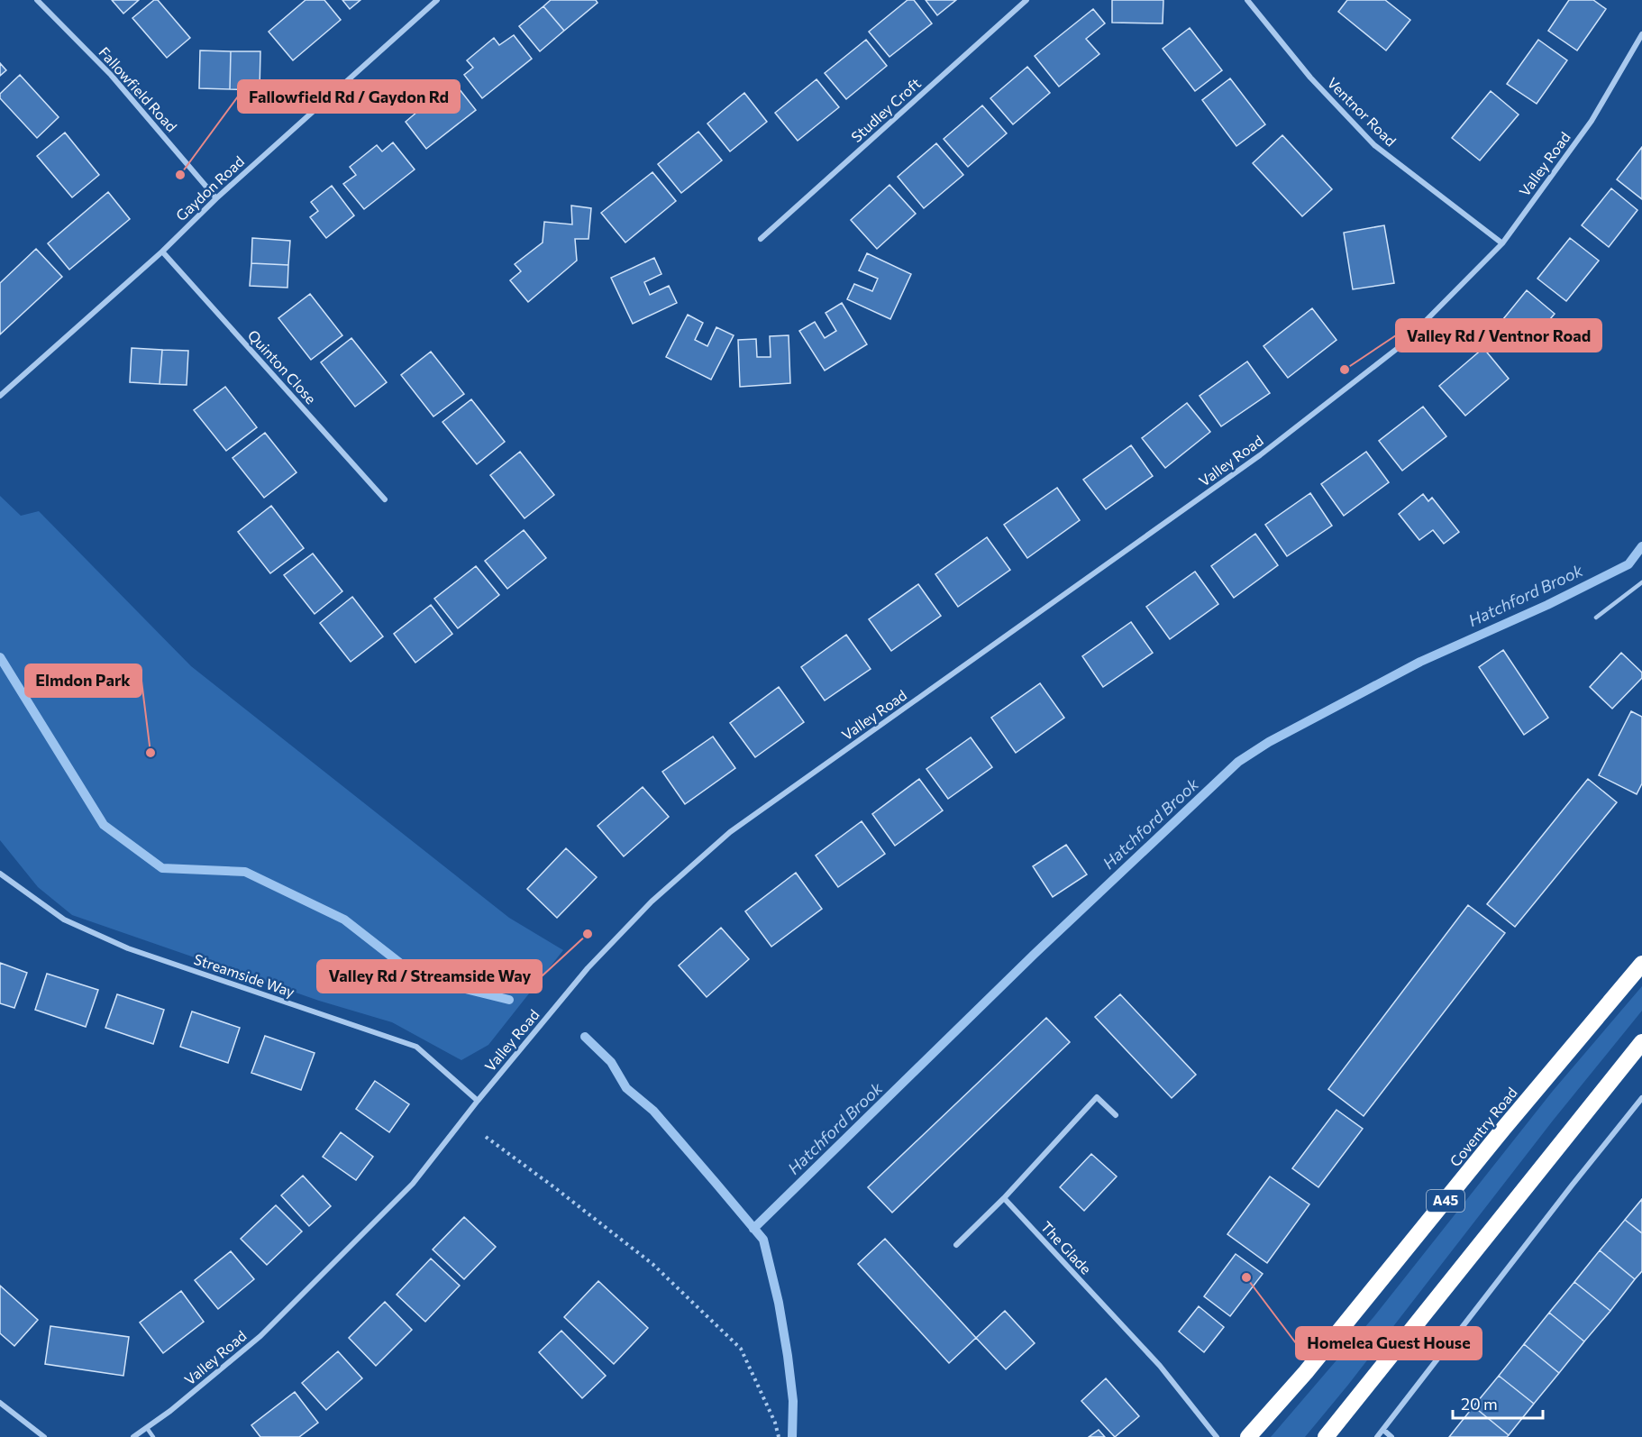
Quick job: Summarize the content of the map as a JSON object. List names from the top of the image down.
{
  "streets": {
    "highway": ["Coventry Road", "A45"],
    "street": [
      "Fallowfield Road",
      "Studley Croft",
      "Ventnor Road",
      "Valley Road",
      "Gaydon Road",
      "Quinton Close",
      "Streamside Way",
      "The Glade"
    ]
  },
  "crossings": [
    ["Fallowfield Road", "Gaydon Road"],
    ["Ventnor Road", "Valley Road"],
    ["Valley Road", "Streamside Way"],
    ["Gaydon Road", "Quinton Close"]
  ],
  "water": ["Hatchford Brook"],
  "places": [
    "Fallowfield Rd / Gaydon Rd",
    "Valley Rd / Ventnor Road",
    "Elmdon Park",
    "Valley Rd / Streamside Way",
    "Homelea Guest House"
  ],
  "scale_bar": "20 m"
}
